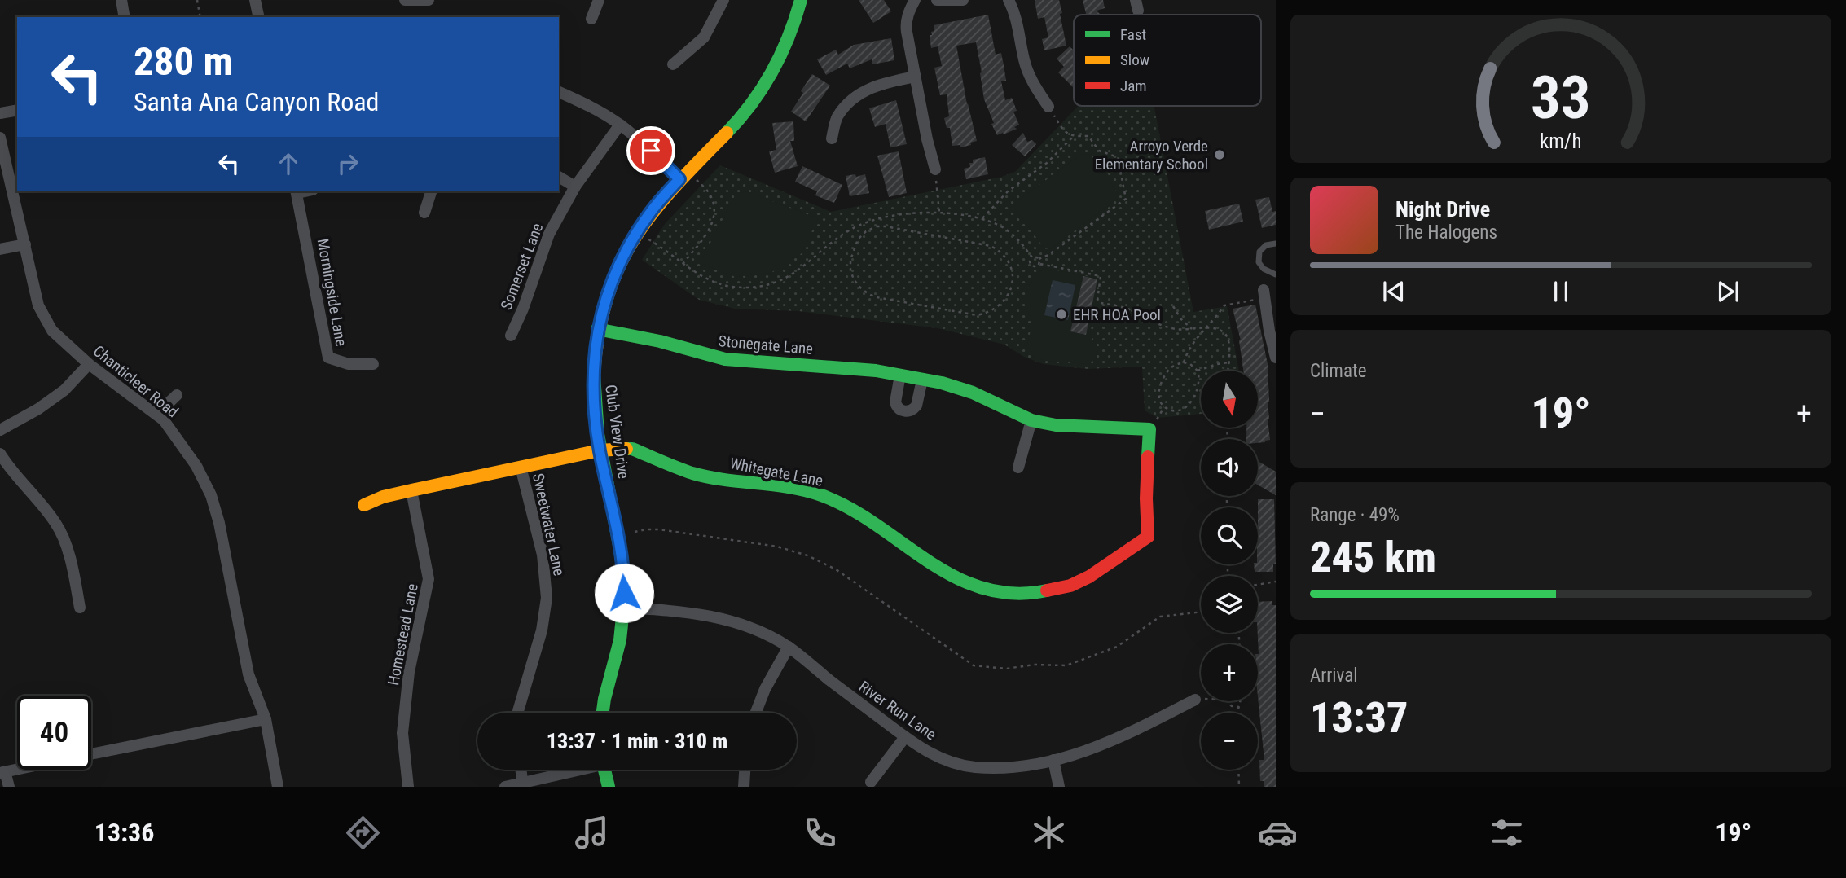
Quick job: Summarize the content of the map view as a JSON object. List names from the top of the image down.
{
  "streets": {
    "street": [
      "Somerset Lane",
      "Morningside Lane",
      "Stonegate Lane",
      "Chanticleer Road",
      "Club View Drive",
      "Whitegate Lane",
      "Sweetwater Lane",
      "Homestead Lane",
      "River Run Lane"
    ]
  },
  "crossings": [
    ["Stonegate Lane", "Club View Drive"],
    ["Stonegate Lane", "Whitegate Lane"],
    ["Club View Drive", "Whitegate Lane"],
    ["Club View Drive", "River Run Lane"],
    ["Whitegate Lane", "Sweetwater Lane"],
    ["Whitegate Lane", "Homestead Lane"]
  ],
  "places": ["Arroyo Verde Elementary School", "EHR HOA Pool"],
  "legend": ["Fast", "Slow", "Jam"],
  "north": "bottom",
  "page": {
    "turn": ["280 m", "Santa Ana Canyon Road"],
    "song": ["Night Drive", "The Halogens"],
    "tile": [
      "Climate",
      ["Range · 49%", "245 km"],
      ["Arrival", "13:37"]
    ],
    "map_buttons": ["+", "−"],
    "heat": ["−", "19°", "+"],
    "limit": "40",
    "trip": "13:37 · 1 min · 310 m",
    "tabs": ["13:36", "19°"],
    "gauge": ["33", "km/h"]
  }
}
